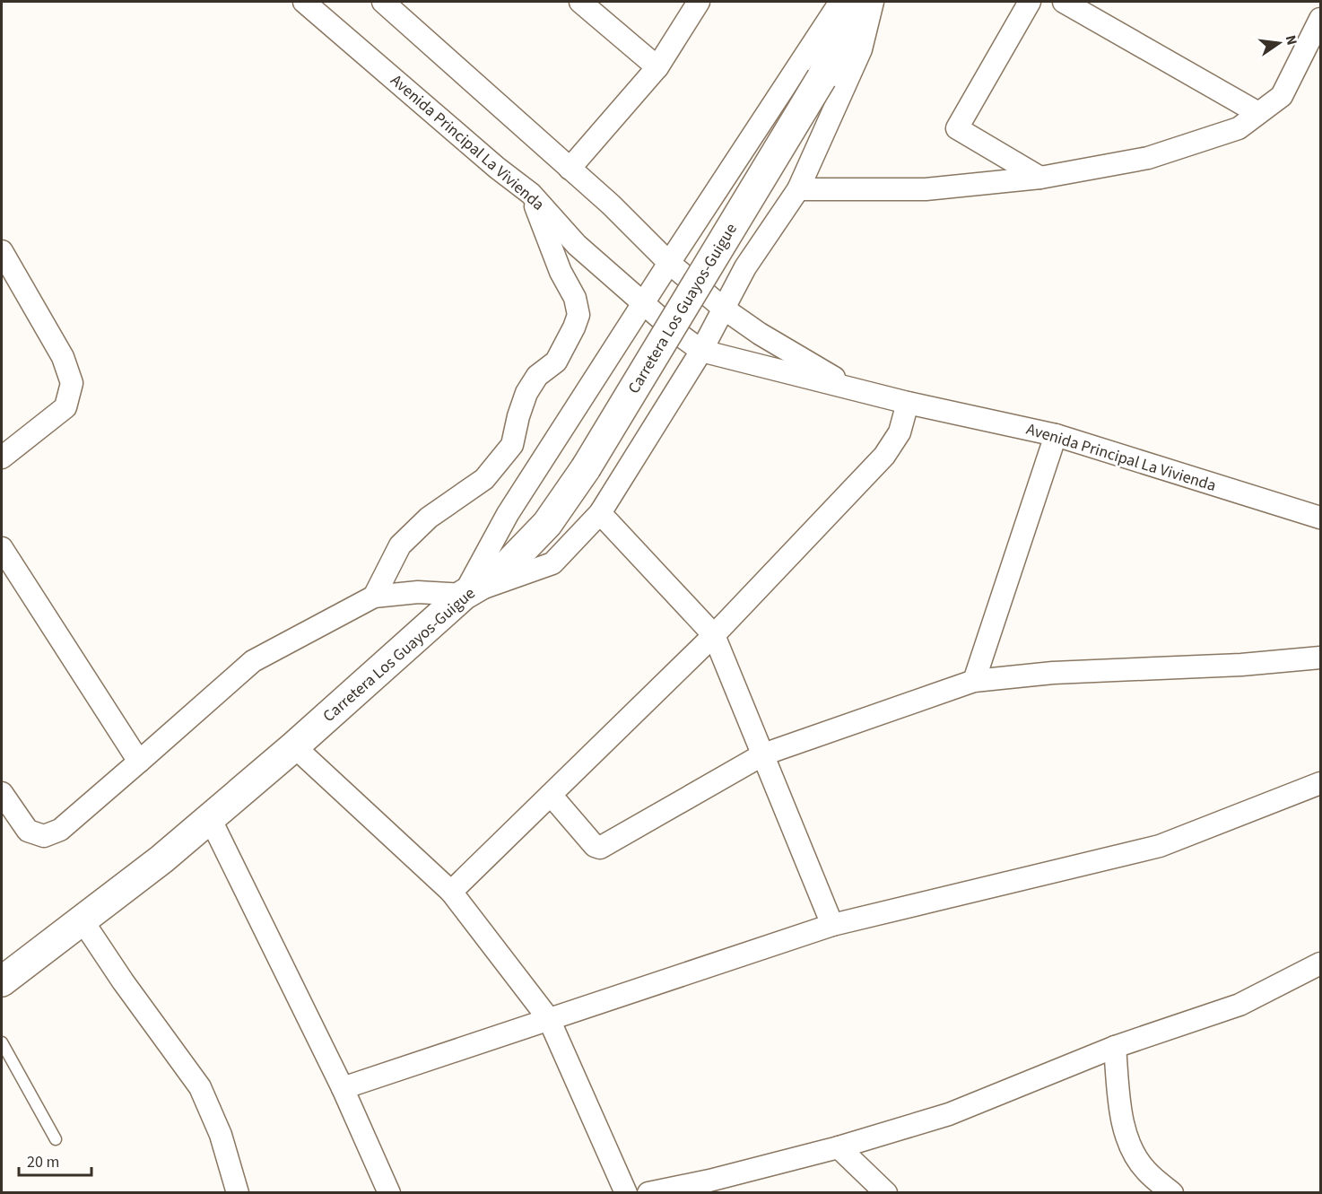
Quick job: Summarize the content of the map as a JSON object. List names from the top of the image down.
{
  "streets": {
    "main road": ["Carretera Los Guayos-Guigue"],
    "street": ["Avenida Principal La Vivienda"]
  },
  "scale_bar": "20 m",
  "north": "right"
}
